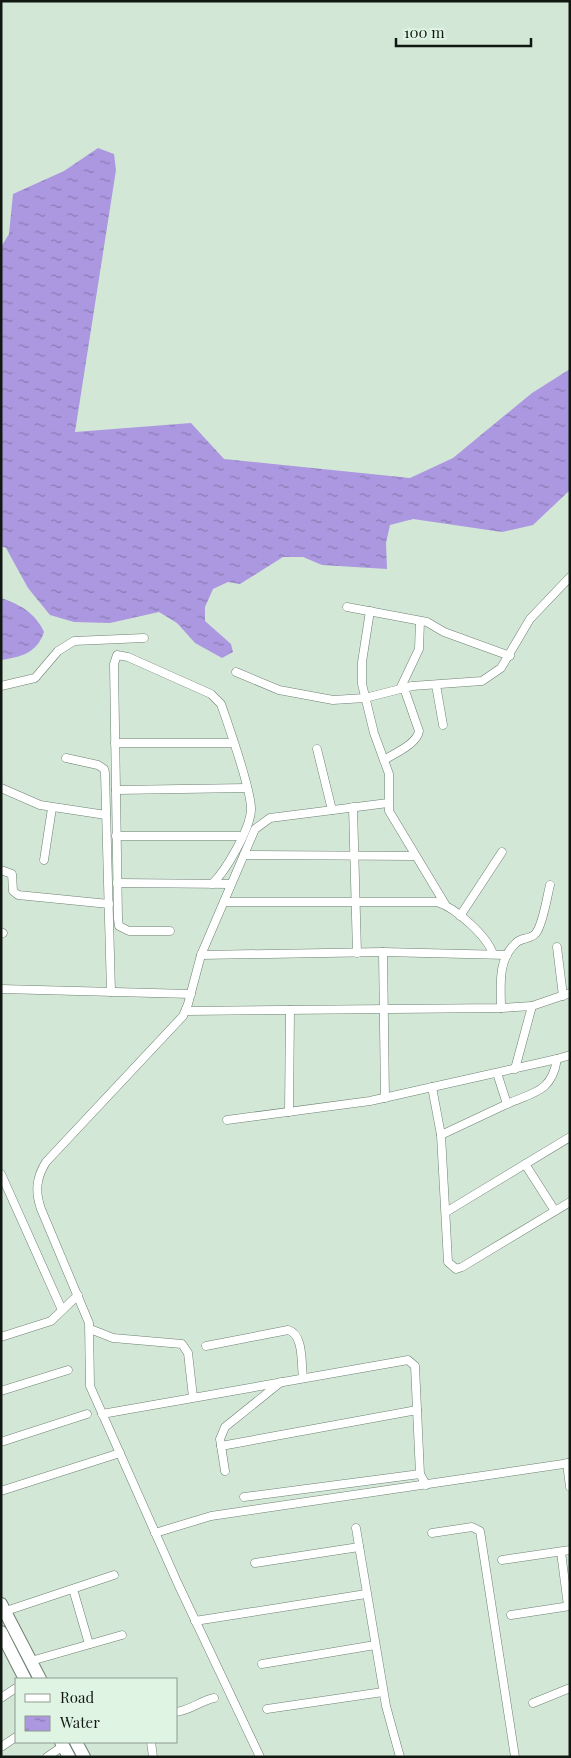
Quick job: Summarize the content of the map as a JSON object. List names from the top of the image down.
{
  "legend": ["Road", "Water"],
  "scale_bar": "100 m"
}
